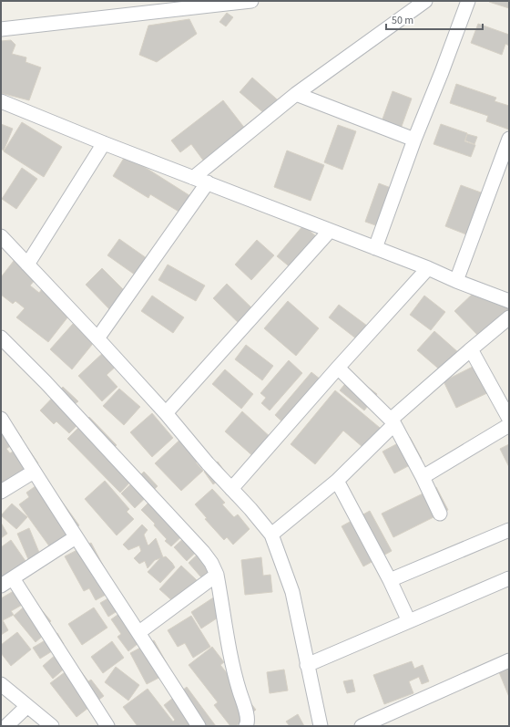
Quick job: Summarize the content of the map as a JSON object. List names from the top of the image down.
{
  "scale_bar": "50 m"
}
